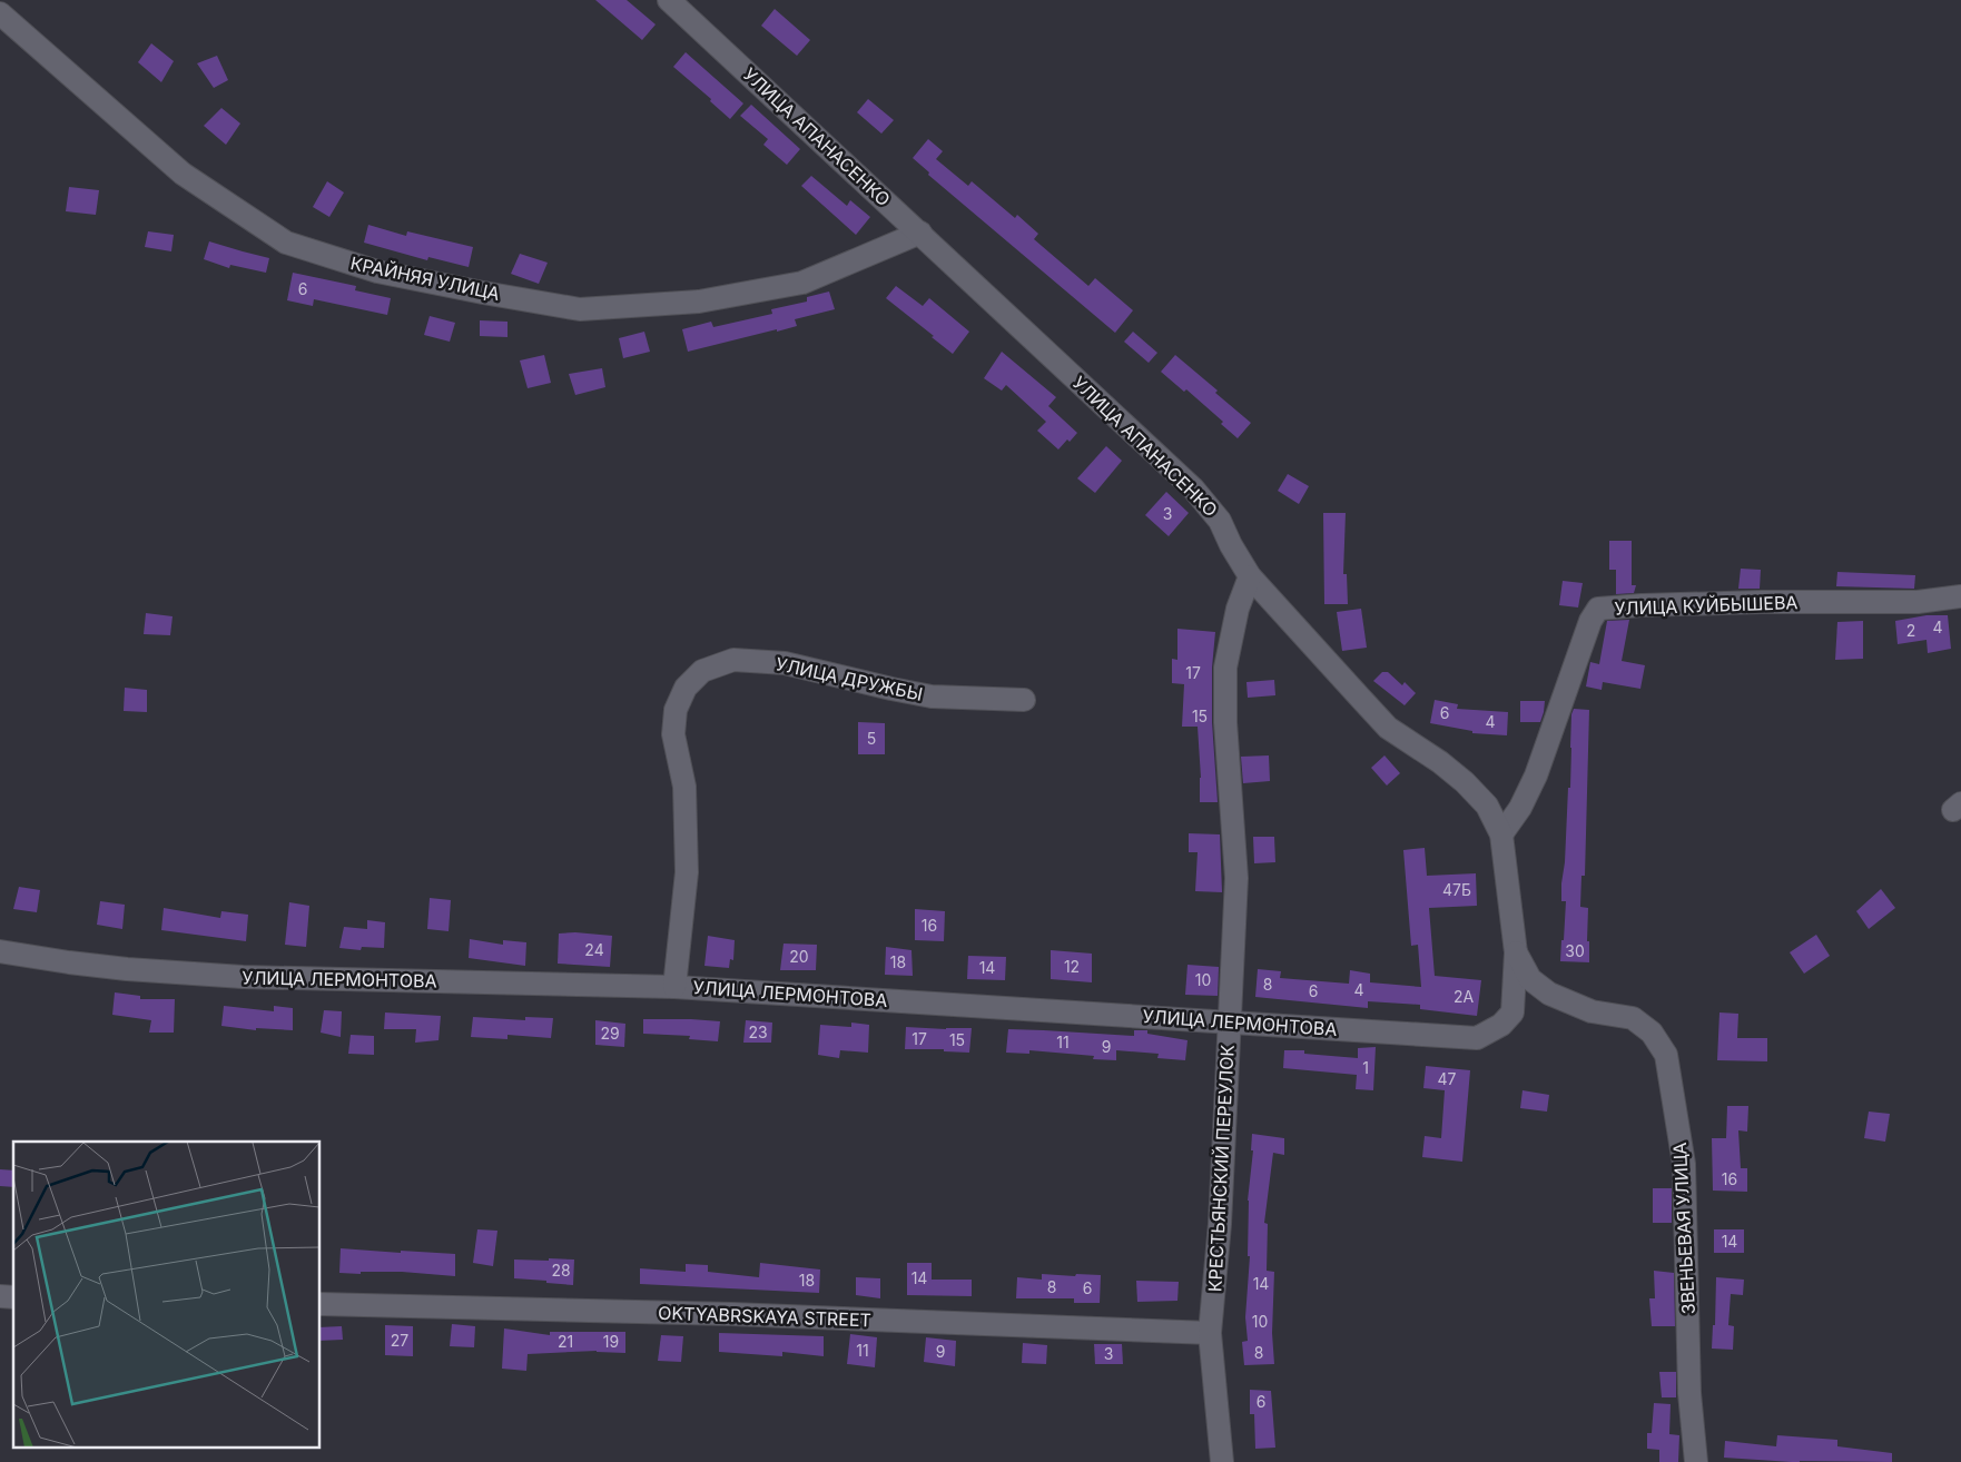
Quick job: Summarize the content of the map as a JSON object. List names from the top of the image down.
{
  "streets": {
    "street": [
      "УЛИЦА АПАНАСЕНКО",
      "КРАЙНЯЯ УЛИЦА",
      "УЛИЦА КУЙБЫШЕВА",
      "УЛИЦА ДРУЖБЫ",
      "УЛИЦА ЛЕРМОНТОВА",
      "КРЕСТЬЯНСКИЙ ПЕРЕУЛОК",
      "ЗВЕНЬЕВАЯ УЛИЦА",
      "OKTYABRSKAYA STREET"
    ]
  },
  "crossings": [
    ["УЛИЦА АПАНАСЕНКО", "КРАЙНЯЯ УЛИЦА"],
    ["УЛИЦА АПАНАСЕНКО", "УЛИЦА КУЙБЫШЕВА"],
    ["УЛИЦА АПАНАСЕНКО", "УЛИЦА ЛЕРМОНТОВА"],
    ["УЛИЦА АПАНАСЕНКО", "КРЕСТЬЯНСКИЙ ПЕРЕУЛОК"],
    ["УЛИЦА АПАНАСЕНКО", "ЗВЕНЬЕВАЯ УЛИЦА"],
    ["УЛИЦА ДРУЖБЫ", "УЛИЦА ЛЕРМОНТОВА"],
    ["УЛИЦА ЛЕРМОНТОВА", "КРЕСТЬЯНСКИЙ ПЕРЕУЛОК"],
    ["УЛИЦА ЛЕРМОНТОВА", "ЗВЕНЬЕВАЯ УЛИЦА"],
    ["КРЕСТЬЯНСКИЙ ПЕРЕУЛОК", "OKTYABRSKAYA STREET"]
  ],
  "house_numbers": [
    "6",
    "3",
    "4",
    "2",
    "17",
    "6",
    "15",
    "4",
    "5",
    "47Б",
    "16",
    "24",
    "30",
    "20",
    "18",
    "12",
    "14",
    "10",
    "8",
    "4",
    "6",
    "2А",
    "23",
    "29",
    "17",
    "15",
    "11",
    "9",
    "1",
    "47",
    "16",
    "14",
    "28",
    "14",
    "18",
    "14",
    "8",
    "6",
    "10",
    "27",
    "21",
    "19",
    "11",
    "9",
    "8",
    "3",
    "6"
  ]
}
